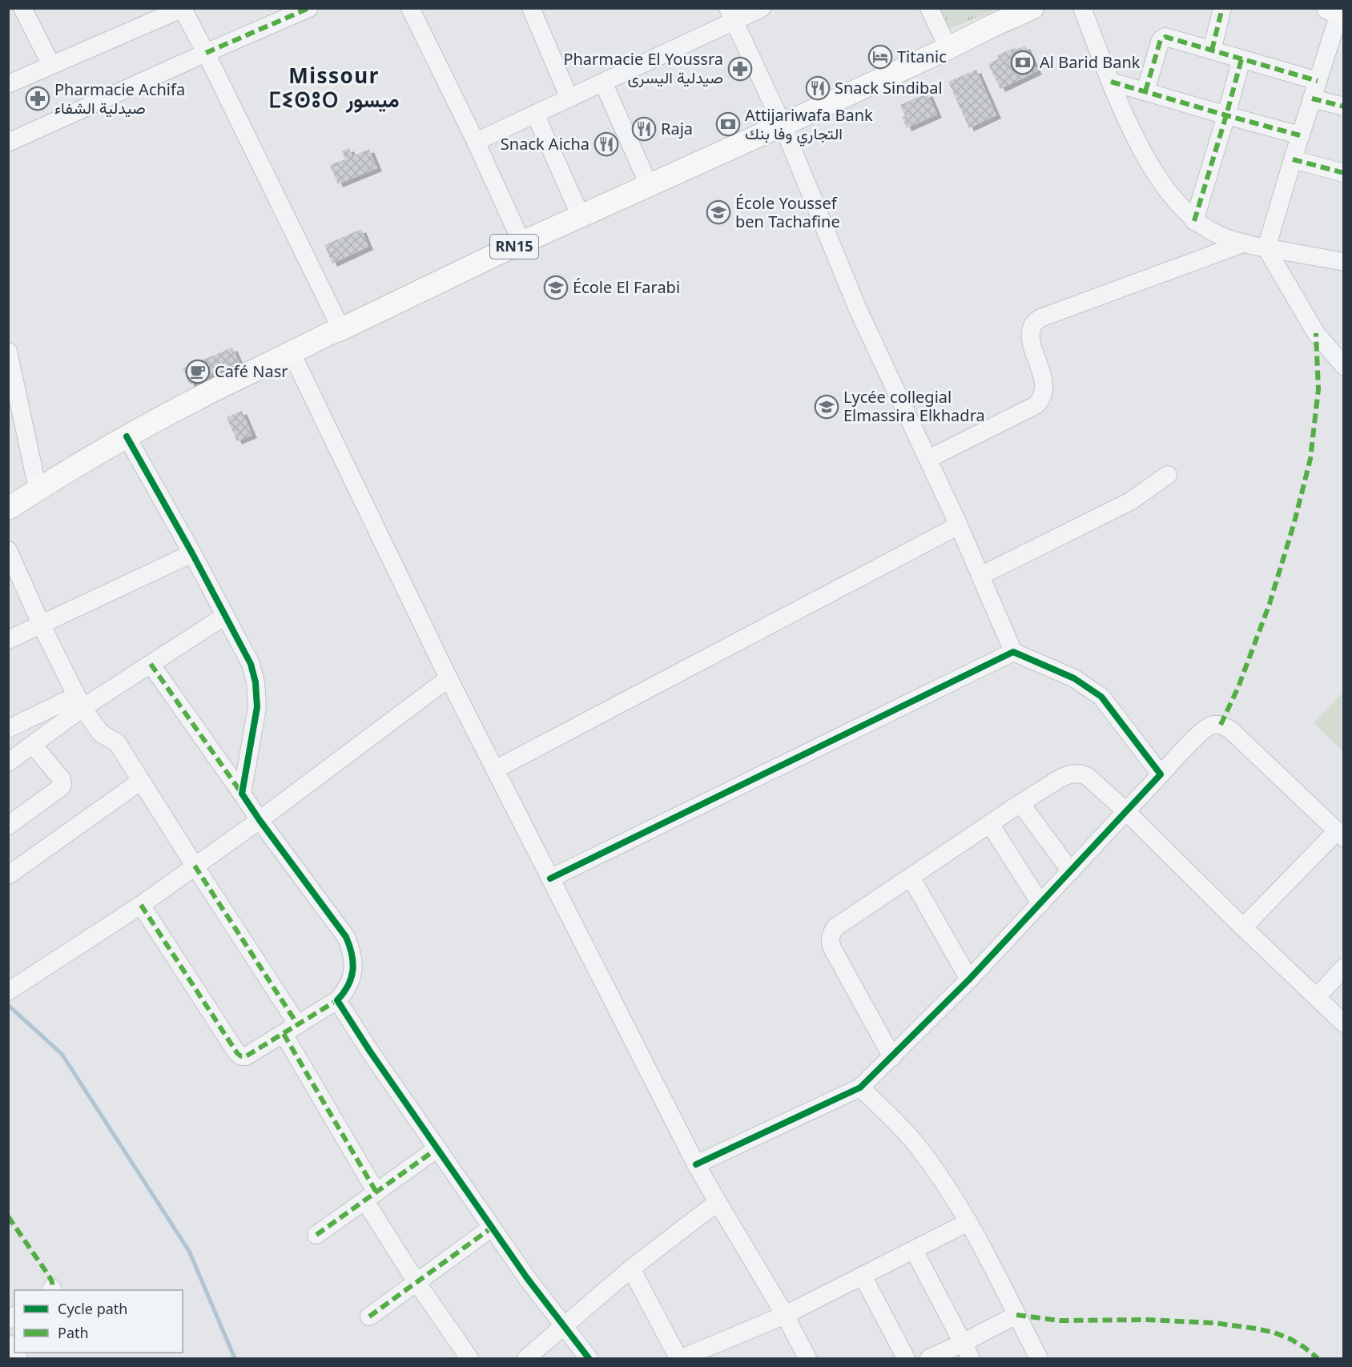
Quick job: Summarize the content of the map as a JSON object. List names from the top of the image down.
{
  "streets": {
    "main road": ["RN15"]
  },
  "districts": ["Missour ⵎⵉⵙⵓⵔ ميسور"],
  "places": {
    "hotel": ["Titanic"],
    "bank": ["Al Barid Bank", "Attijariwafa Bank التجاري وفا بنك"],
    "pharmacy": ["Pharmacie El Youssra صيدلية اليسرى", "Pharmacie Achifa صيدلية الشفاء"],
    "restaurant": ["Snack Sindibal", "Raja", "Snack Aicha"],
    "school or university": ["École Youssef ben Tachafine", "École El Farabi", "Lycée collegial Elmassira Elkhadra"],
    "cafe": ["Café Nasr"]
  },
  "legend": ["Cycle path", "Path"]
}
